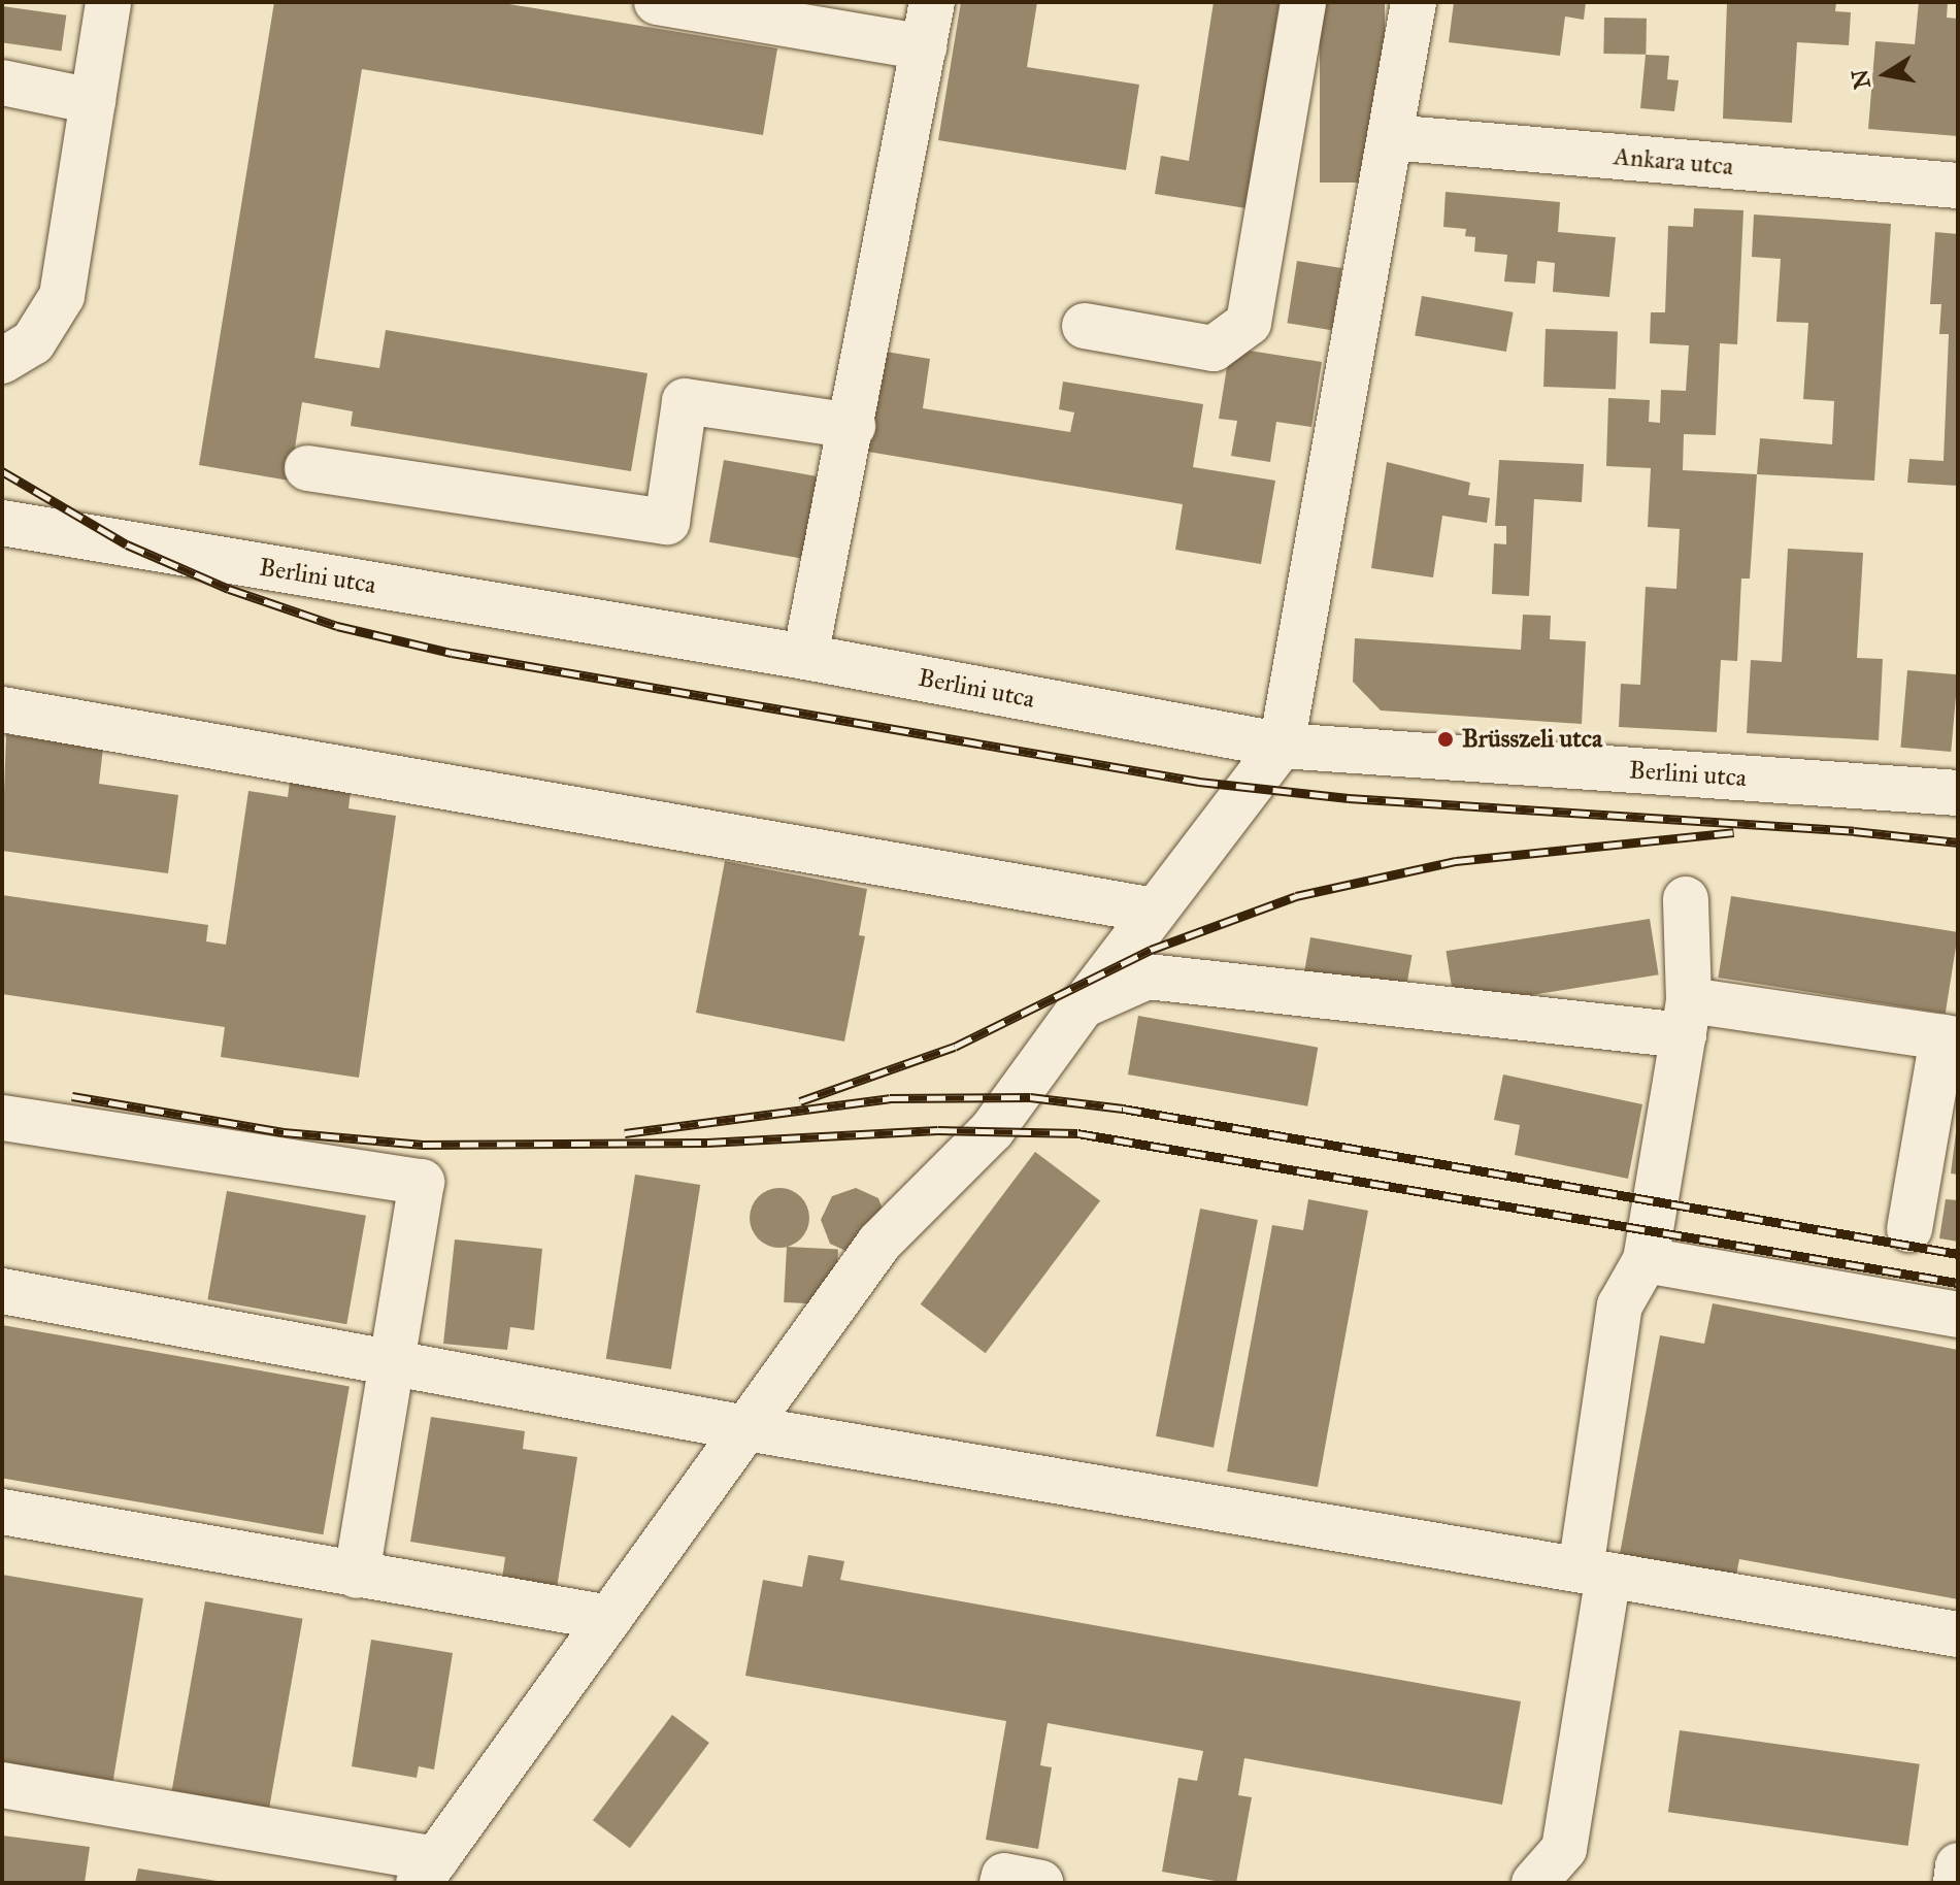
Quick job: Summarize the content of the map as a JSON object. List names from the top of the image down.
{
  "streets": {
    "street": ["Ankara utca", "Berlini utca"]
  },
  "places": ["Brüsszeli utca"],
  "north": "left"
}
